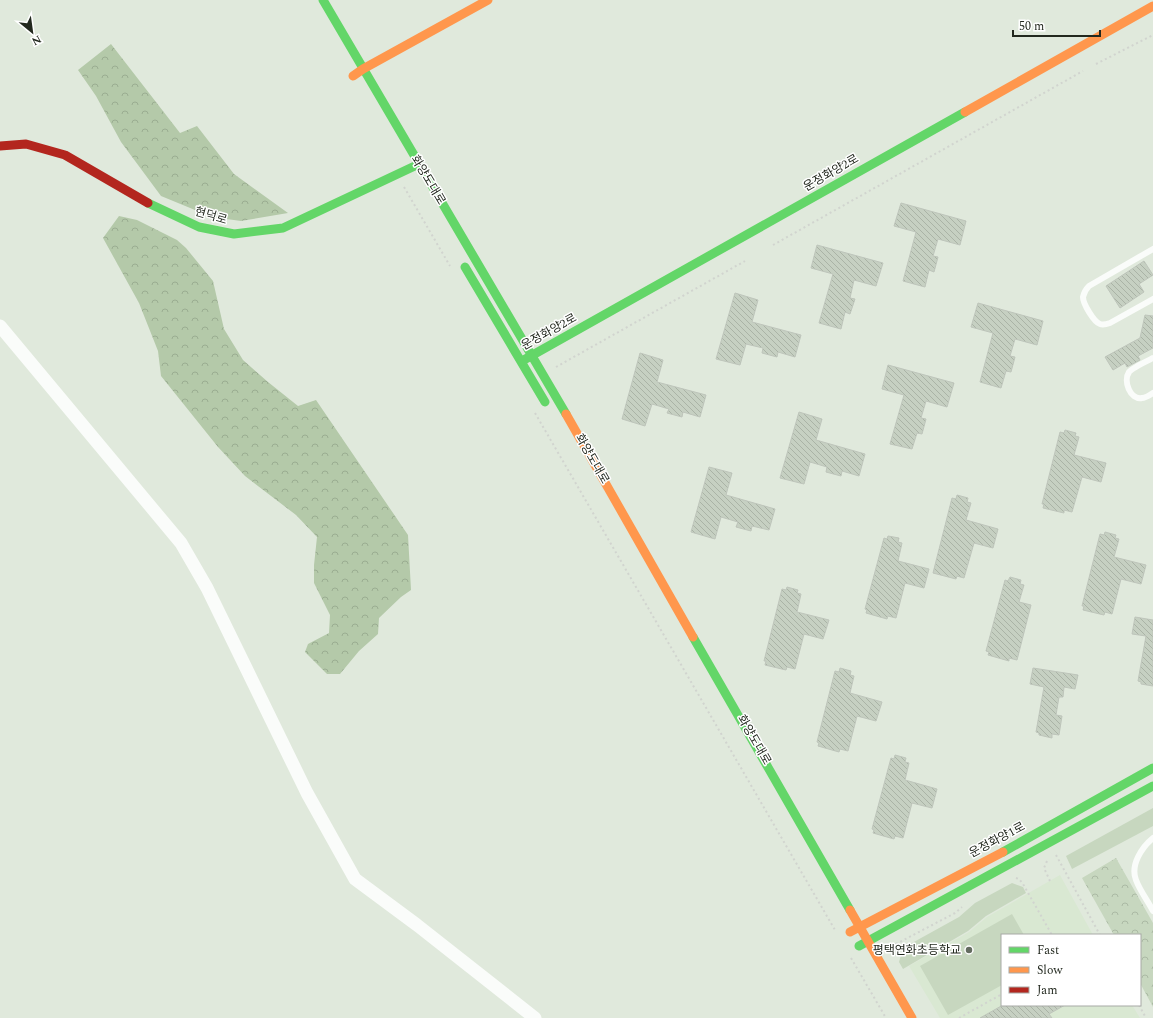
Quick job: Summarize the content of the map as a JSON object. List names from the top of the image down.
{
  "streets": {
    "street": [
      "운정화양2로",
      "화양도대로",
      "현덕로",
      "운정화양1로"
    ]
  },
  "crossings": [
    ["운정화양2로", "화양도대로"],
    ["화양도대로", "현덕로"],
    ["화양도대로", "운정화양1로"]
  ],
  "places": ["평택연화초등학교"],
  "legend": ["Fast", "Slow", "Jam"],
  "scale_bar": "50 m",
  "north": "bottom right"
}
